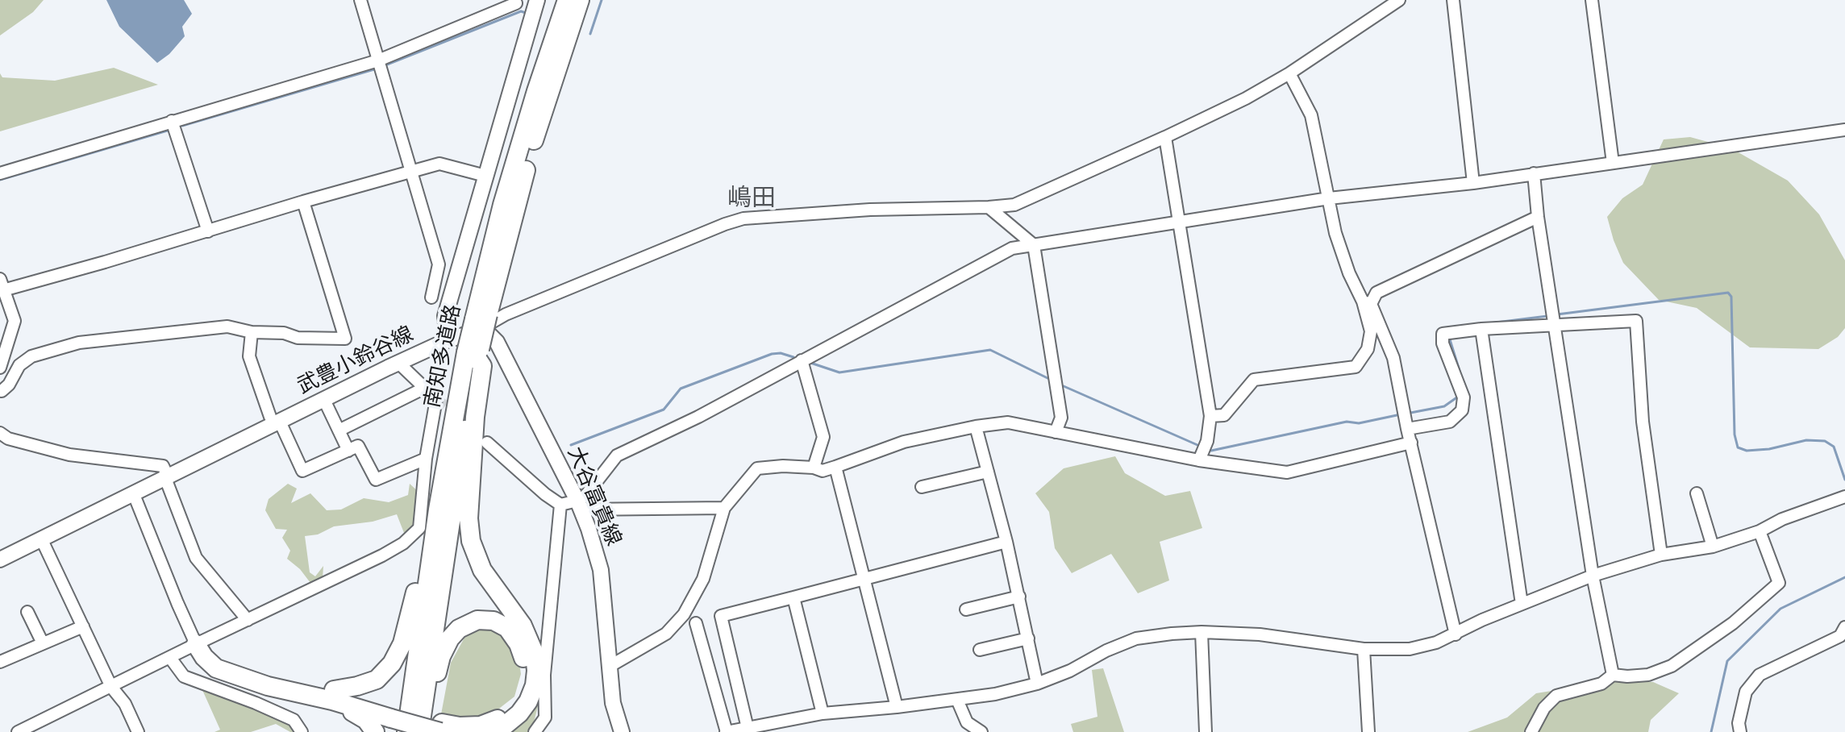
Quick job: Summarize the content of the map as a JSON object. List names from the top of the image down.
{
  "streets": {
    "highway": ["南知多道路"],
    "main road": ["武豊小鈴谷線", "大谷富貴線"]
  },
  "crossings": [
    ["南知多道路", "大谷富貴線"]
  ],
  "districts": ["嶋田"]
}
